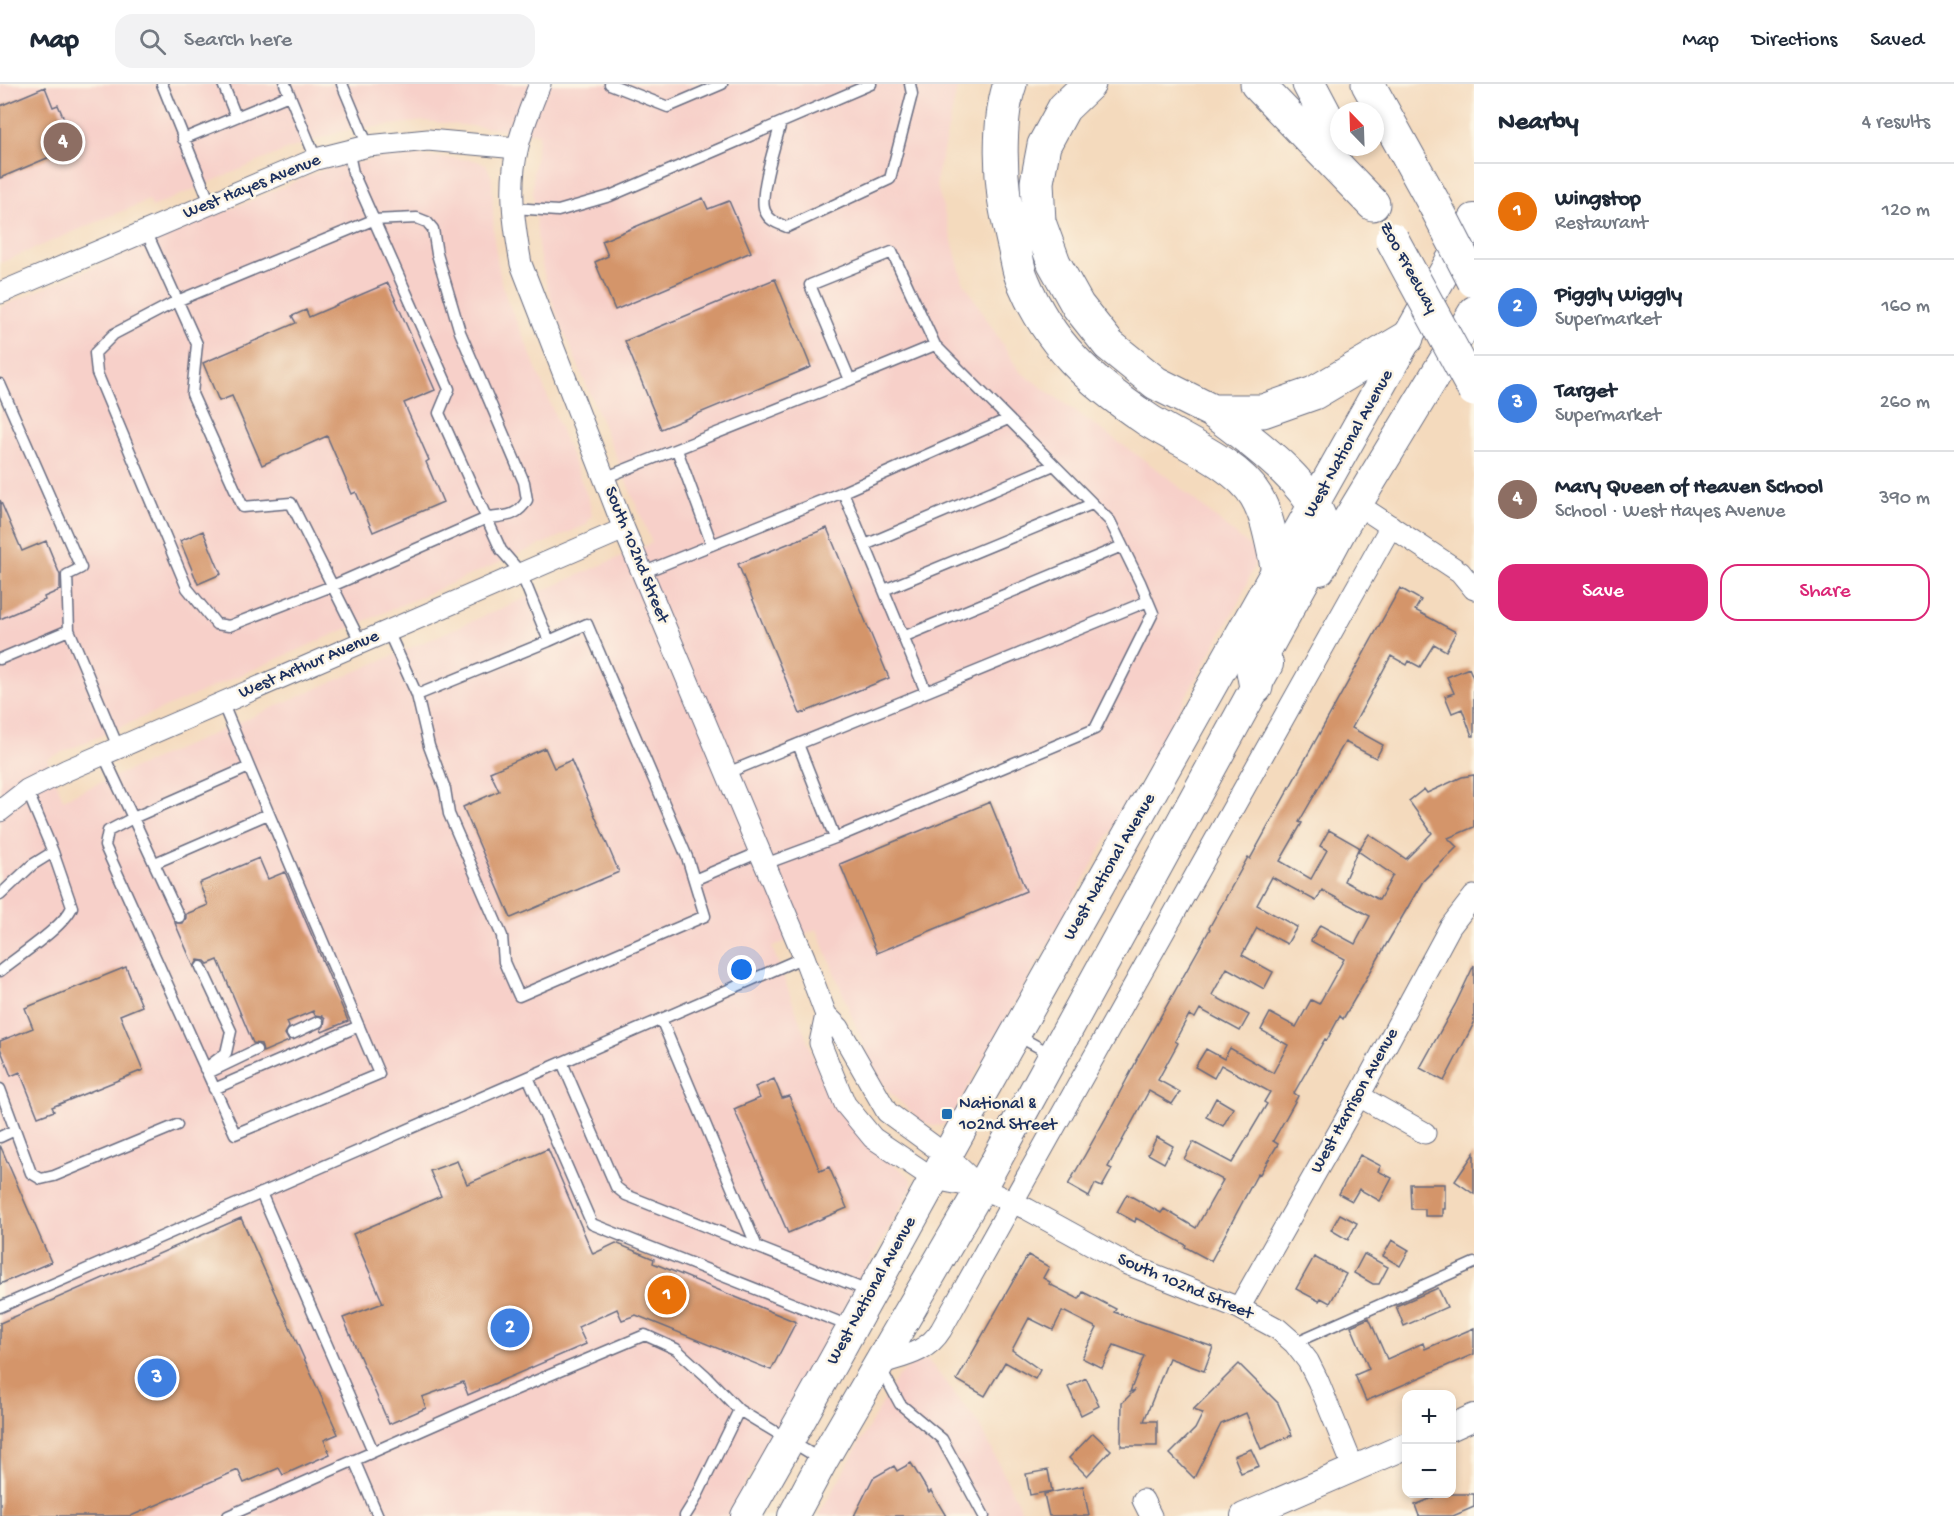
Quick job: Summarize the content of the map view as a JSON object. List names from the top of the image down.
{
  "streets": {
    "highway": ["Zoo Freeway"],
    "main road": ["West National Avenue"],
    "street": [
      "West Hayes Avenue",
      "South 102nd Street",
      "West Arthur Avenue",
      "West Harrison Avenue"
    ]
  },
  "crossings": [
    ["West Hayes Avenue", "South 102nd Street"],
    ["West National Avenue", "South 102nd Street"],
    ["South 102nd Street", "West Arthur Avenue"],
    ["South 102nd Street", "West Harrison Avenue"]
  ],
  "places": {
    "transit": ["National & 102nd Street"]
  },
  "north": "top left",
  "page": {
    "header": "Map",
    "search": "Search here",
    "nav": ["Map", "Directions", "Saved"],
    "heading": ["Nearby", "4 results"],
    "pins": [
      "4",
      "1",
      "2",
      "3"
    ],
    "list": [
      {
        "mark": "1",
        "name": "Wingstop",
        "note": "Restaurant",
        "value": "120 m"
      },
      {
        "mark": "2",
        "name": "Piggly Wiggly",
        "note": "Supermarket",
        "value": "160 m"
      },
      {
        "mark": "3",
        "name": "Target",
        "note": "Supermarket",
        "value": "260 m"
      },
      {
        "mark": "4",
        "name": "Mary Queen of Heaven School",
        "note": "School · West Hayes Avenue",
        "value": "390 m"
      }
    ],
    "buttons": ["Save", "Share"],
    "map_buttons": ["+", "−"]
  }
}
